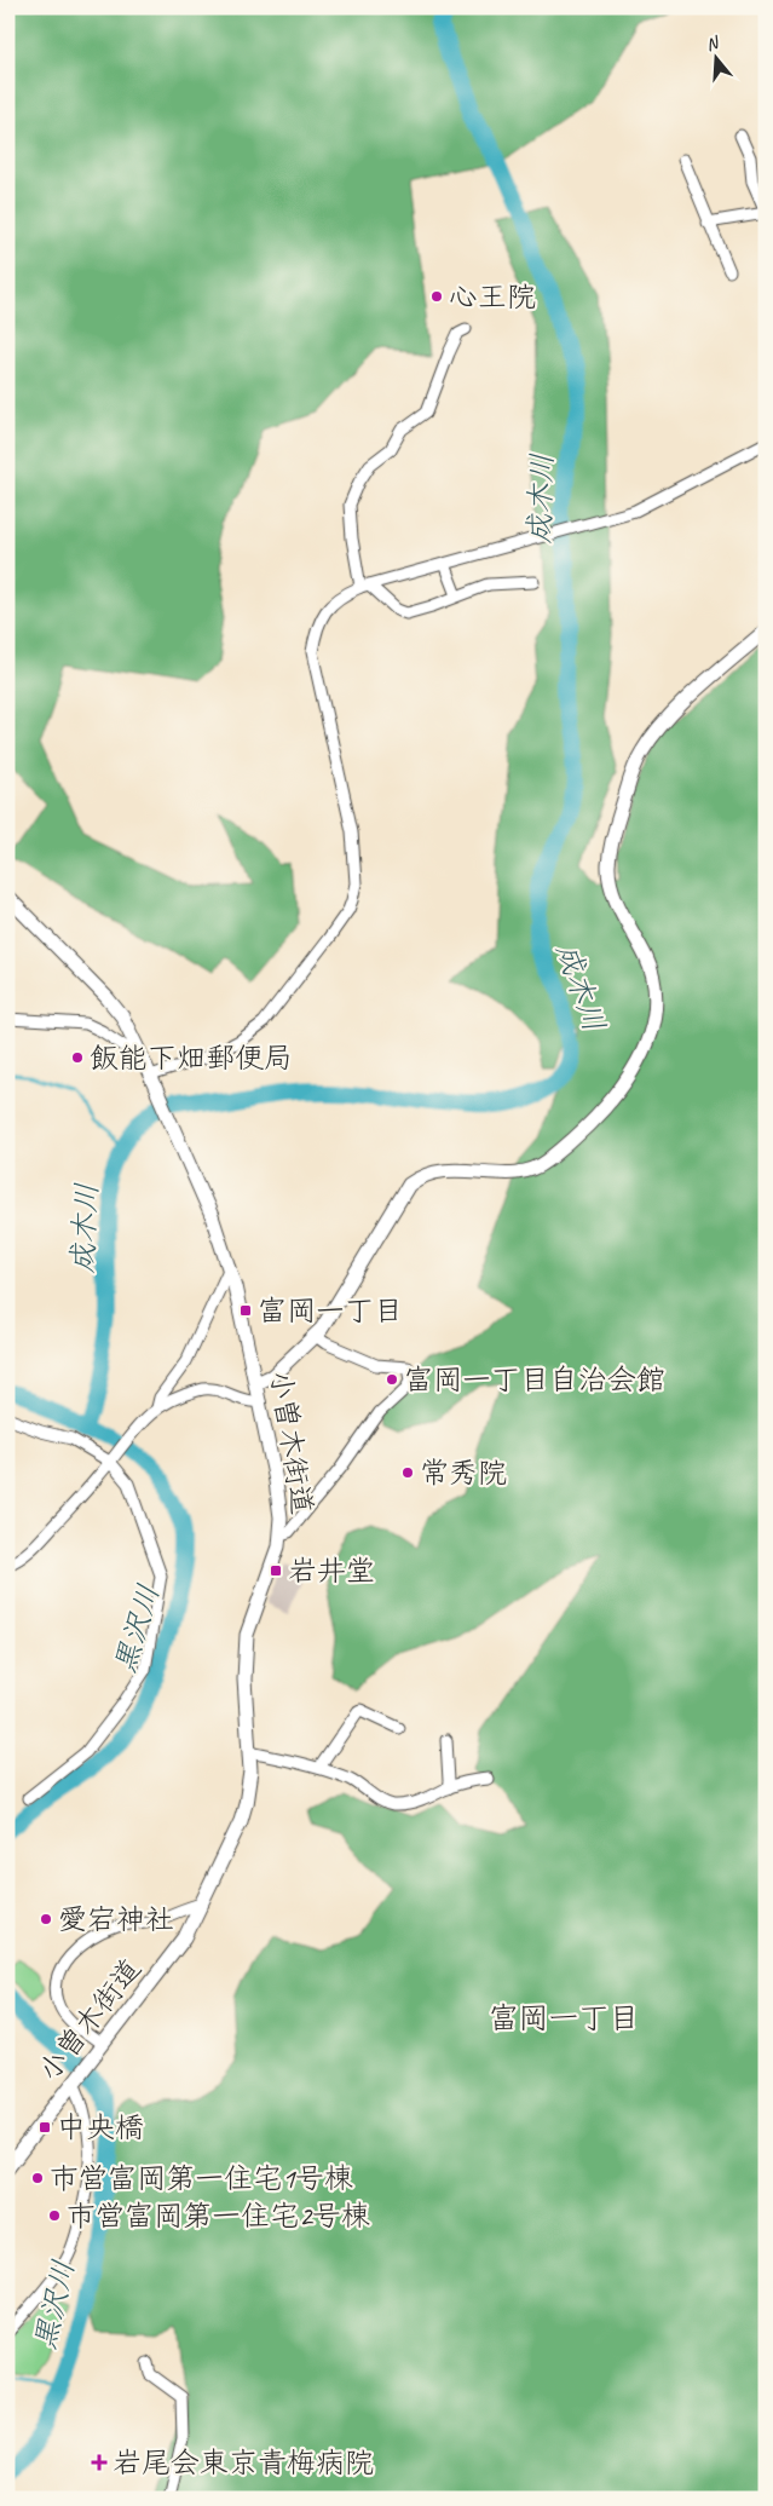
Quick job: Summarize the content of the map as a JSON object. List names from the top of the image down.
{
  "streets": {
    "main road": ["小曽木街道"]
  },
  "districts": ["富岡一丁目"],
  "water": ["成木川", "黒沢川"],
  "places": {
    "other": [
      "心王院",
      "飯能下畑郵便局",
      "富岡一丁目自治会館",
      "常秀院",
      "愛宕神社",
      "市営富岡第一住宅1号棟",
      "市営富岡第一住宅2号棟"
    ],
    "transit": ["富岡一丁目", "岩井堂", "中央橋"],
    "health": ["岩尾会東京青梅病院"]
  },
  "north": "top"
}
